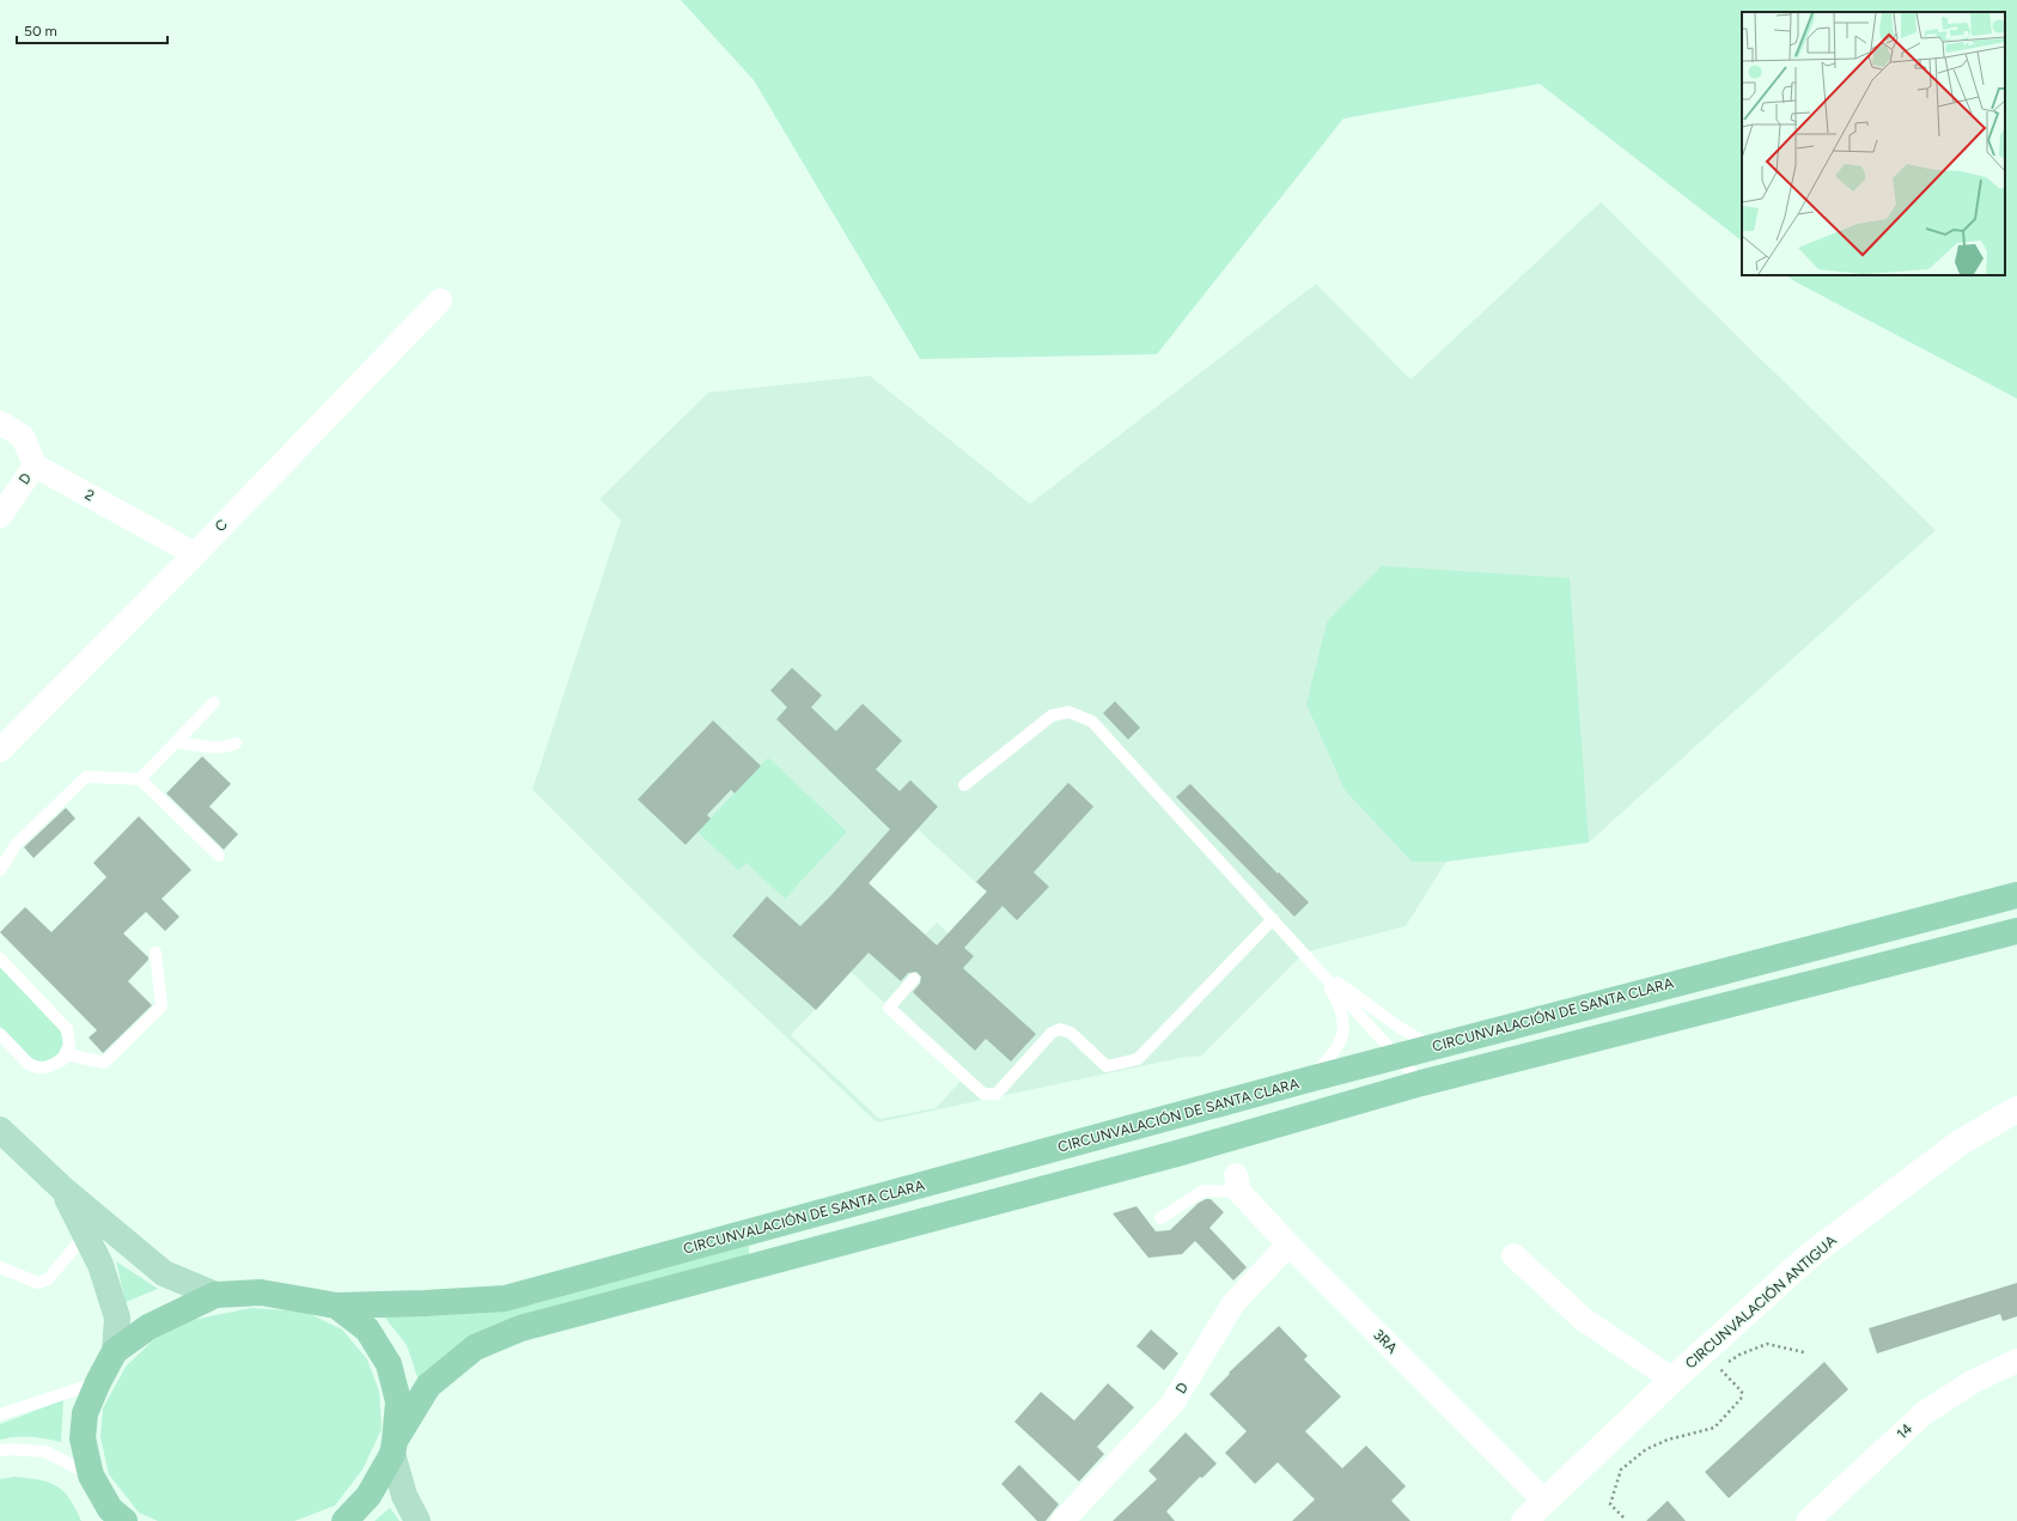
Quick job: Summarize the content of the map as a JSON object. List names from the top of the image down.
{
  "streets": {
    "highway": ["CIRCUNVALACIÓN DE SANTA CLARA"],
    "street": [
      "D",
      "2",
      "C",
      "CIRCUNVALACIÓN ANTIGUA",
      "3RA",
      "14"
    ]
  },
  "crossings": [
    ["D", "2"],
    ["D", "3RA"],
    ["2", "C"],
    ["CIRCUNVALACIÓN ANTIGUA", "3RA"]
  ],
  "scale_bar": "50 m"
}
